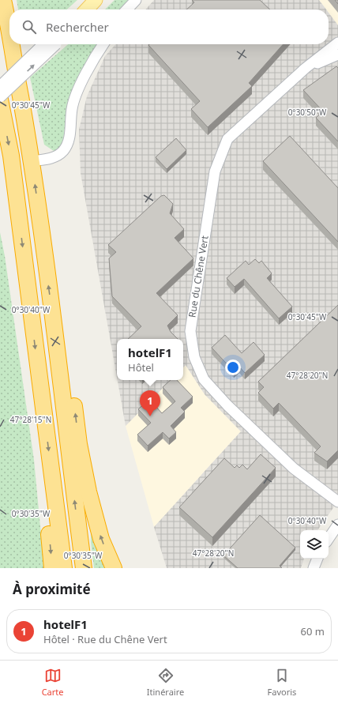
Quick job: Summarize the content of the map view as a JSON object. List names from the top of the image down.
{
  "streets": {
    "street": ["Rue du Chêne Vert"]
  },
  "page": {
    "search": "Rechercher",
    "popup": ["hotelF1", "Hôtel"],
    "pins": "1",
    "heading": "À proximité",
    "list": [
      {
        "mark": "1",
        "name": "hotelF1",
        "note": "Hôtel · Rue du Chêne Vert",
        "value": "60 m"
      }
    ],
    "nav": ["Carte", "Itinéraire", "Favoris"]
  },
  "coordinates": [
    "0°30'45\"W",
    "0°30'50\"W",
    "0°30'40\"W",
    "47°28'20\"N",
    "47°28'15\"N",
    "0°30'35\"W"
  ]
}
